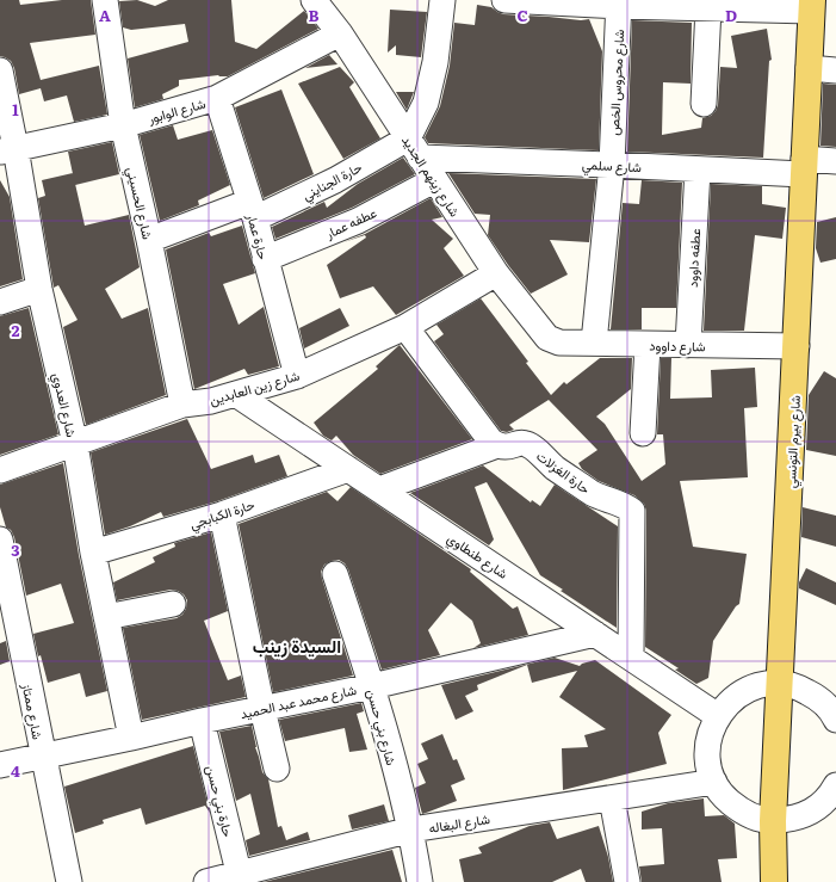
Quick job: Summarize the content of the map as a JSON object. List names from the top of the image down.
{
  "streets": {
    "main road": ["شارع بيرم التونسي"],
    "street": [
      "شارع محروس الخص",
      "شارع الوابور",
      "شارع سلمي",
      "شارع زينهم الجديد",
      "حارة الجنايني",
      "شارع الحسيني",
      "عطفه عمار",
      "حارة عمار",
      "عطفه داوود",
      "شارع داوود",
      "شارع زين العابدين",
      "شارع العدوي",
      "حارة الغزلات",
      "حارة الكبابجي",
      "شارع طنطاوي",
      "شارع محمد عبد الحميد",
      "شارع ممتاز",
      "شارع بني حسن",
      "حارة بني حسن",
      "شارع البغاله"
    ]
  },
  "crossings": [
    ["شارع محروس الخص", "شارع سلمي"],
    ["شارع محروس الخص", "شارع داوود"],
    ["شارع الوابور", "شارع زينهم الجديد"],
    ["شارع الوابور", "شارع الحسيني"],
    ["شارع الوابور", "حارة عمار"],
    ["شارع الوابور", "شارع العدوي"],
    ["شارع سلمي", "شارع زينهم الجديد"],
    ["شارع سلمي", "حارة الجنايني"],
    ["شارع سلمي", "عطفه داوود"],
    ["شارع سلمي", "شارع بيرم التونسي"],
    ["شارع زينهم الجديد", "حارة الجنايني"],
    ["شارع زينهم الجديد", "عطفه عمار"],
    ["شارع زينهم الجديد", "شارع داوود"],
    ["شارع زينهم الجديد", "شارع زين العابدين"],
    ["حارة الجنايني", "شارع الحسيني"],
    ["حارة الجنايني", "حارة عمار"],
    ["شارع الحسيني", "شارع زين العابدين"],
    ["عطفه عمار", "حارة عمار"],
    ["حارة عمار", "شارع زين العابدين"],
    ["عطفه داوود", "شارع داوود"],
    ["شارع داوود", "شارع بيرم التونسي"],
    ["شارع زين العابدين", "شارع العدوي"],
    ["شارع زين العابدين", "شارع طنطاوي"],
    ["شارع العدوي", "حارة الكبابجي"],
    ["شارع العدوي", "شارع محمد عبد الحميد"],
    ["حارة الغزلات", "شارع طنطاوي"],
    ["حارة الكبابجي", "شارع طنطاوي"],
    ["شارع طنطاوي", "شارع محمد عبد الحميد"],
    ["شارع محمد عبد الحميد", "شارع ممتاز"],
    ["شارع محمد عبد الحميد", "شارع بني حسن"],
    ["شارع محمد عبد الحميد", "حارة بني حسن"],
    ["شارع بني حسن", "شارع البغاله"],
    ["حارة بني حسن", "شارع البغاله"]
  ],
  "districts": ["السيدة زينب"],
  "grid": {
    "columns": [
      "A",
      "B",
      "C",
      "D"
    ],
    "rows": [
      "1",
      "2",
      "3",
      "4"
    ]
  }
}
